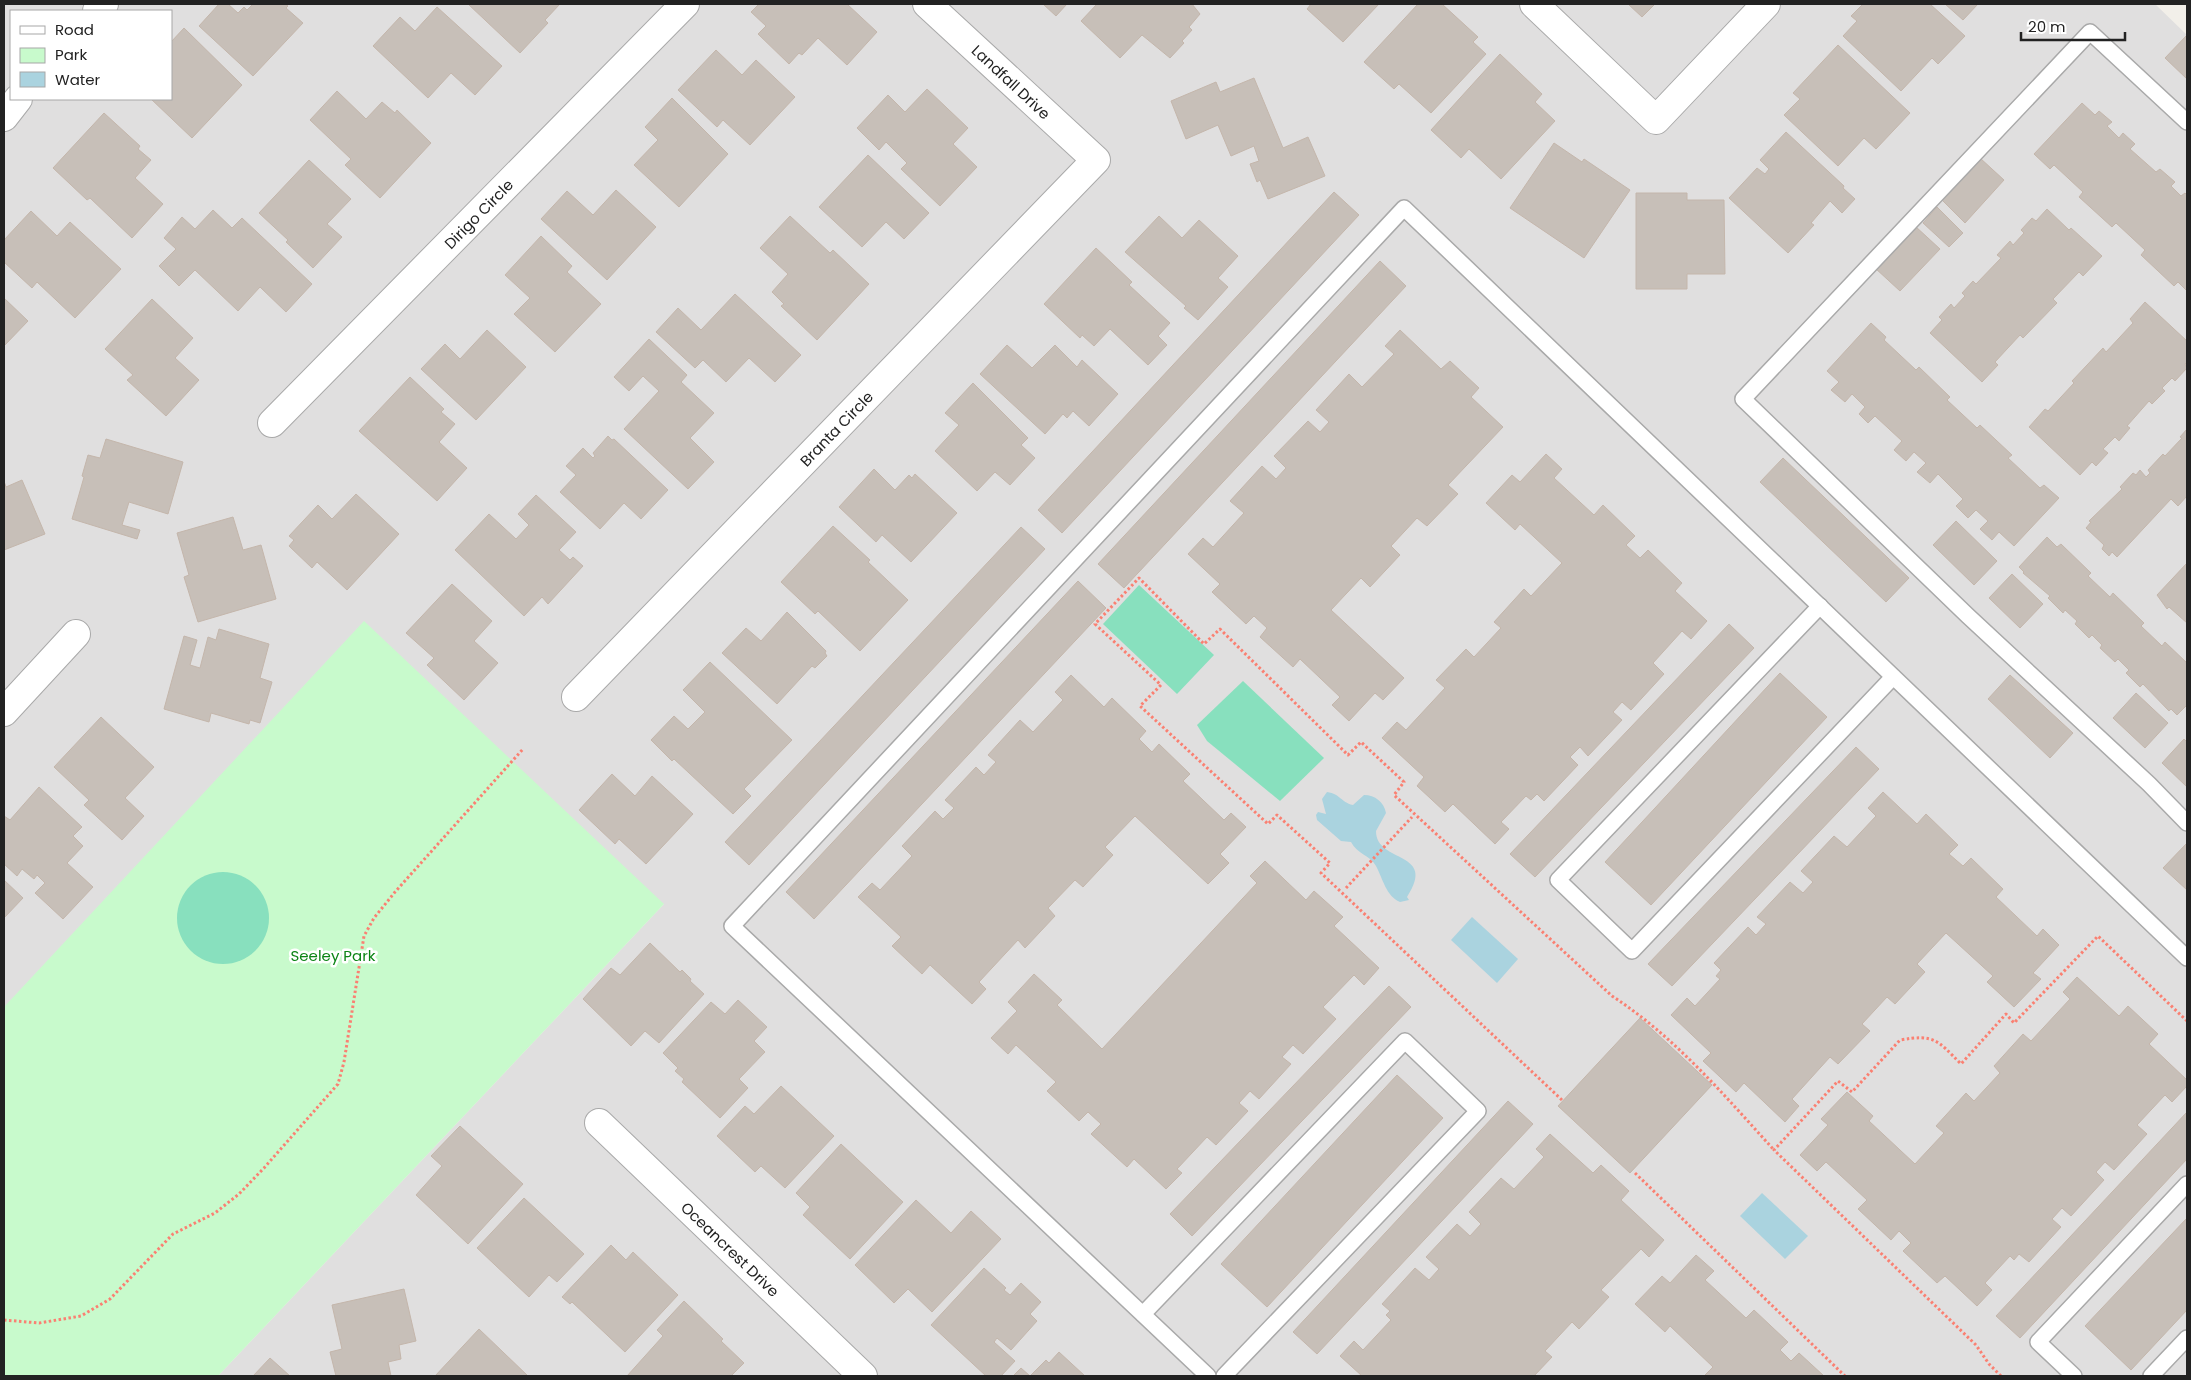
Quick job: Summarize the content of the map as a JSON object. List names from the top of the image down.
{
  "streets": {
    "street": [
      "Landfall Drive",
      "Dirigo Circle",
      "Branta Circle",
      "Oceancrest Drive"
    ]
  },
  "crossings": [
    ["Landfall Drive", "Branta Circle"]
  ],
  "parks": ["Seeley Park"],
  "legend": ["Road", "Park", "Water"],
  "scale_bar": "20 m"
}
